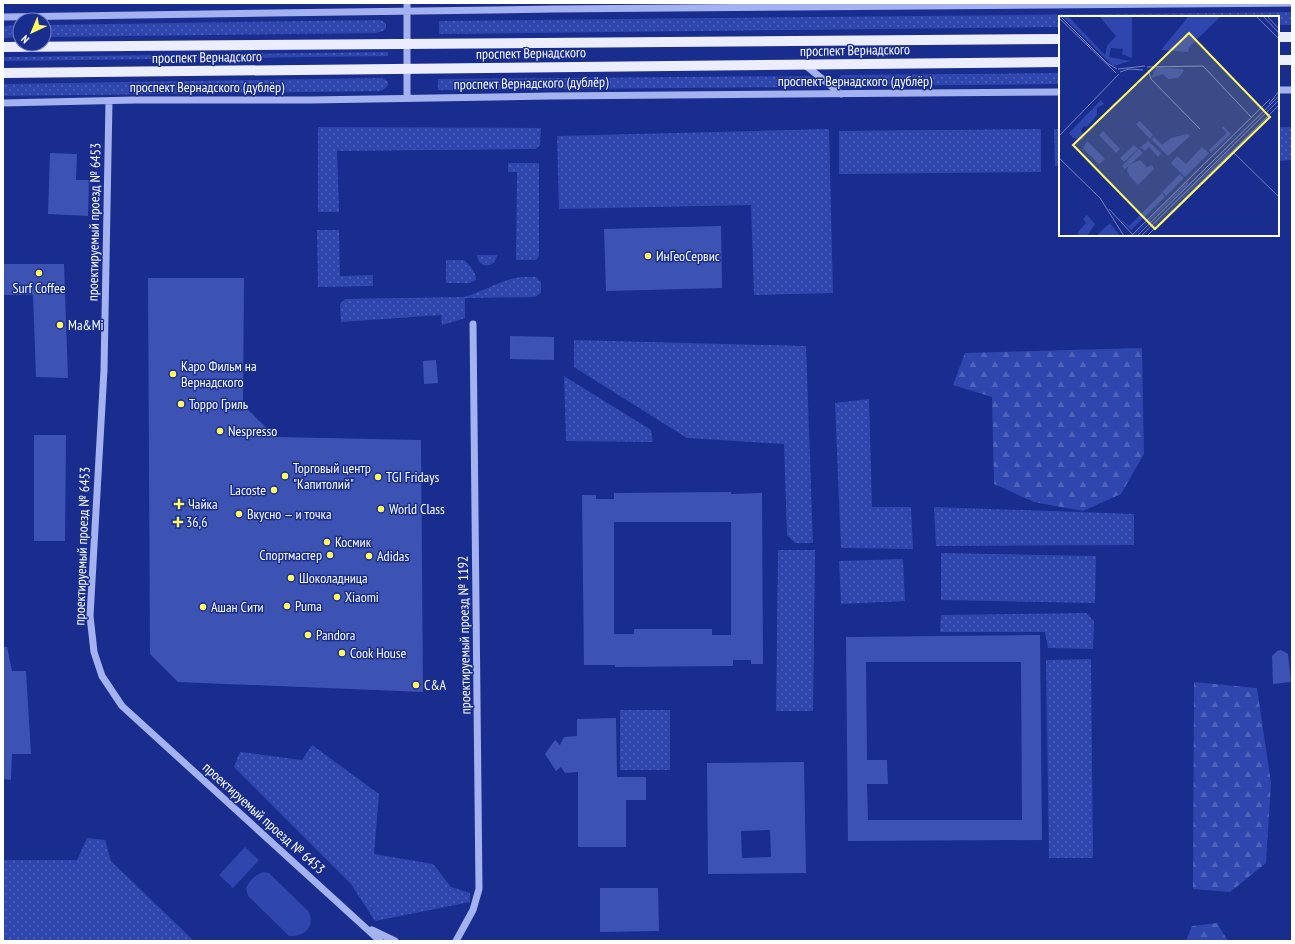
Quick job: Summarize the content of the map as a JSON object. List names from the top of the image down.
{
  "streets": {
    "main road": ["проспект Вернадского"],
    "street": ["проспект Вернадского (дублёр)", "проектируемый проезд № 6453", "проектируемый проезд № 1192"]
  },
  "crossings": [
    ["проспект Вернадского (дублёр)", "проектируемый проезд № 6453"]
  ],
  "places": {
    "other": [
      "ИнГеоСервис",
      "Surf Coffee",
      "Ma&Mi",
      "Каро Фильм на Вернадского",
      "Торро Гриль",
      "Nespresso",
      "Торговый центр \"Капитолий\"",
      "TGI Fridays",
      "Lacoste",
      "World Class",
      "Вкусно — и точка",
      "Космик",
      "Спортмастер",
      "Adidas",
      "Шоколадница",
      "Xiaomi",
      "Puma",
      "Ашан Сити",
      "Pandora",
      "Cook House",
      "C&A"
    ],
    "health": ["Чайка", "36,6"]
  },
  "north": "bottom left"
}
